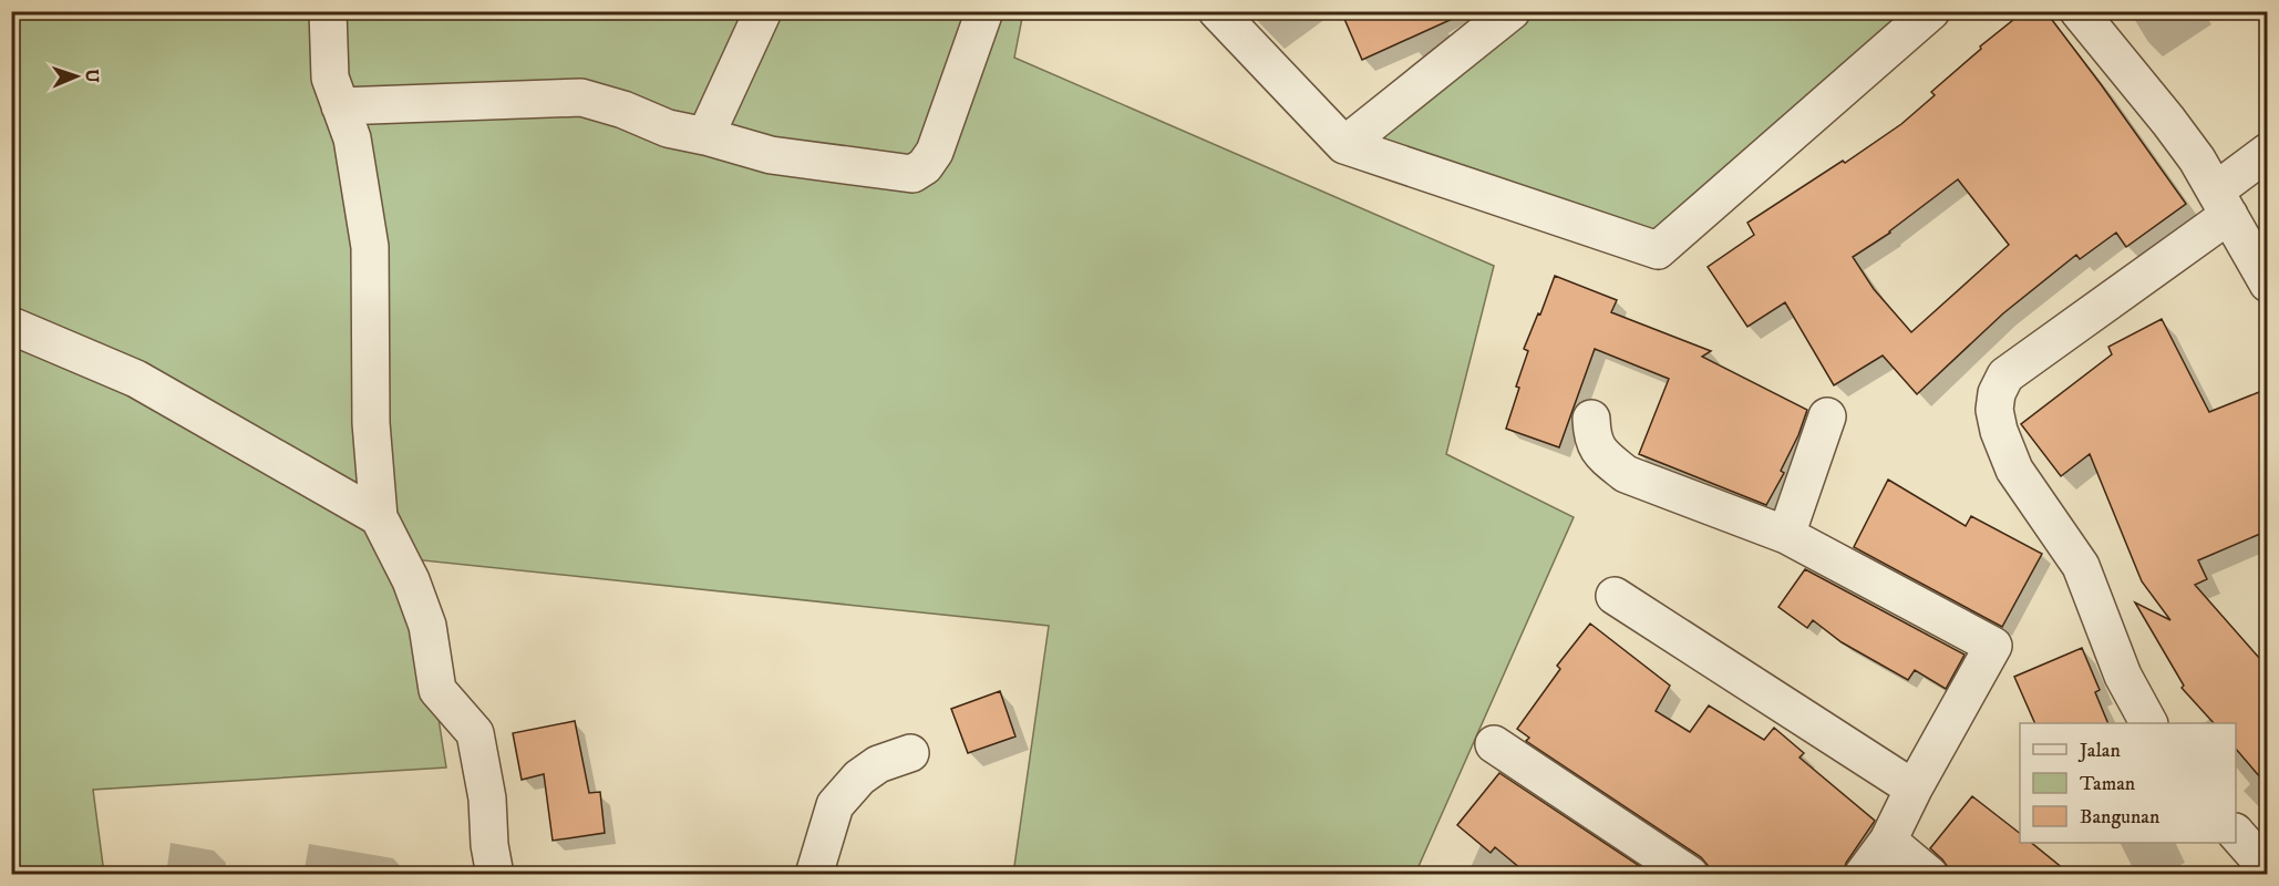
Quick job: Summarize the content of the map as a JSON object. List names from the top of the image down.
{
  "legend": ["Jalan", "Taman", "Bangunan"],
  "north": "right"
}
